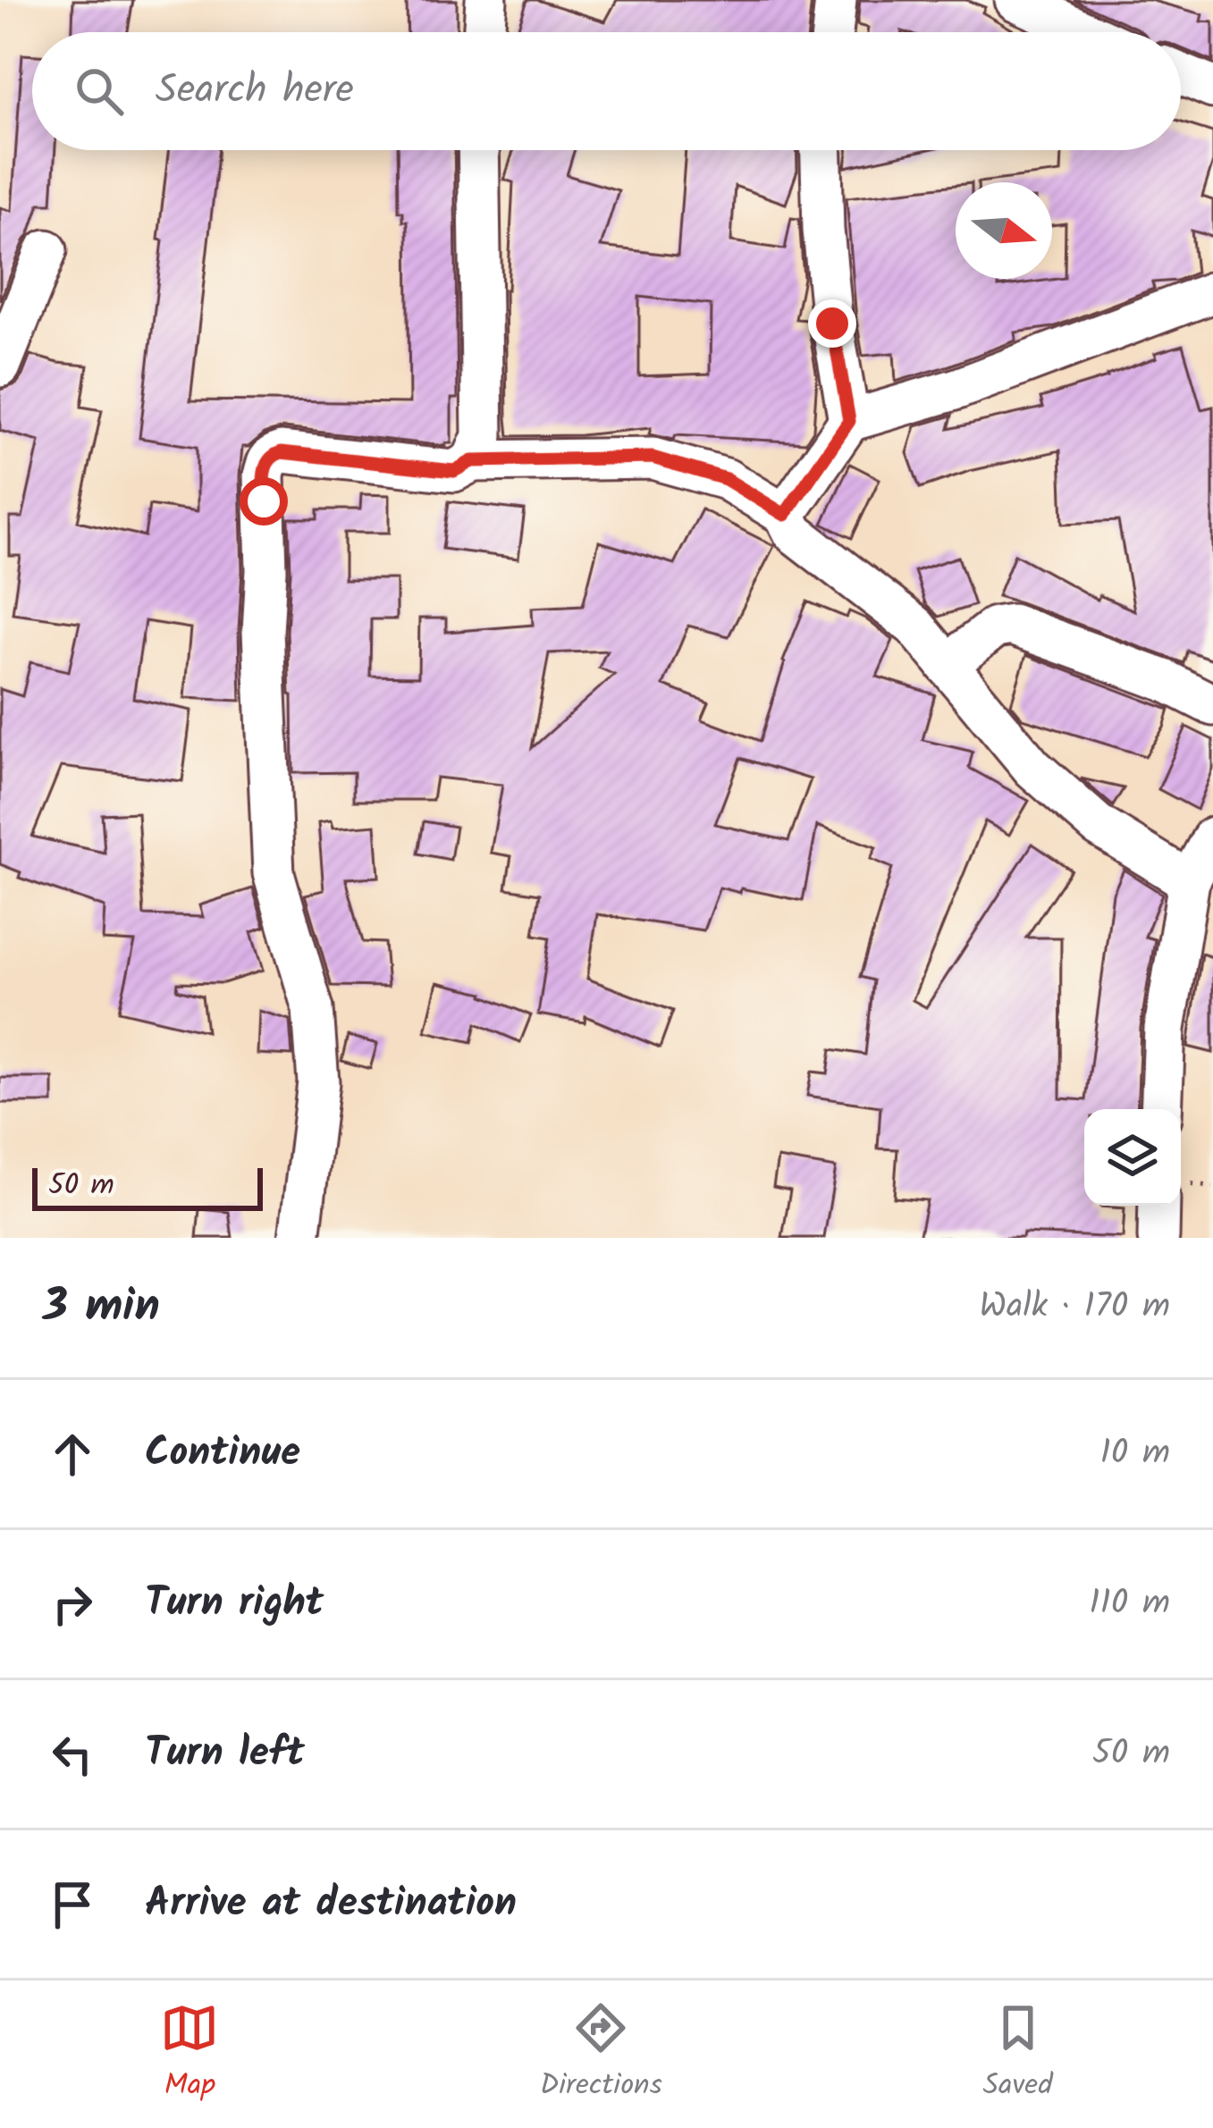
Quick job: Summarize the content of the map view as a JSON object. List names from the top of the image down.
{
  "scale_bar": "50 m",
  "north": "right",
  "page": {
    "search": "Search here",
    "scale": "50 m",
    "heading": ["3 min", "Walk · 170 m"],
    "list": [
      ["Continue", "10 m"],
      ["Turn right", "110 m"],
      ["Turn left", "50 m"],
      "Arrive at destination"
    ],
    "nav": ["Map", "Directions", "Saved"]
  }
}
